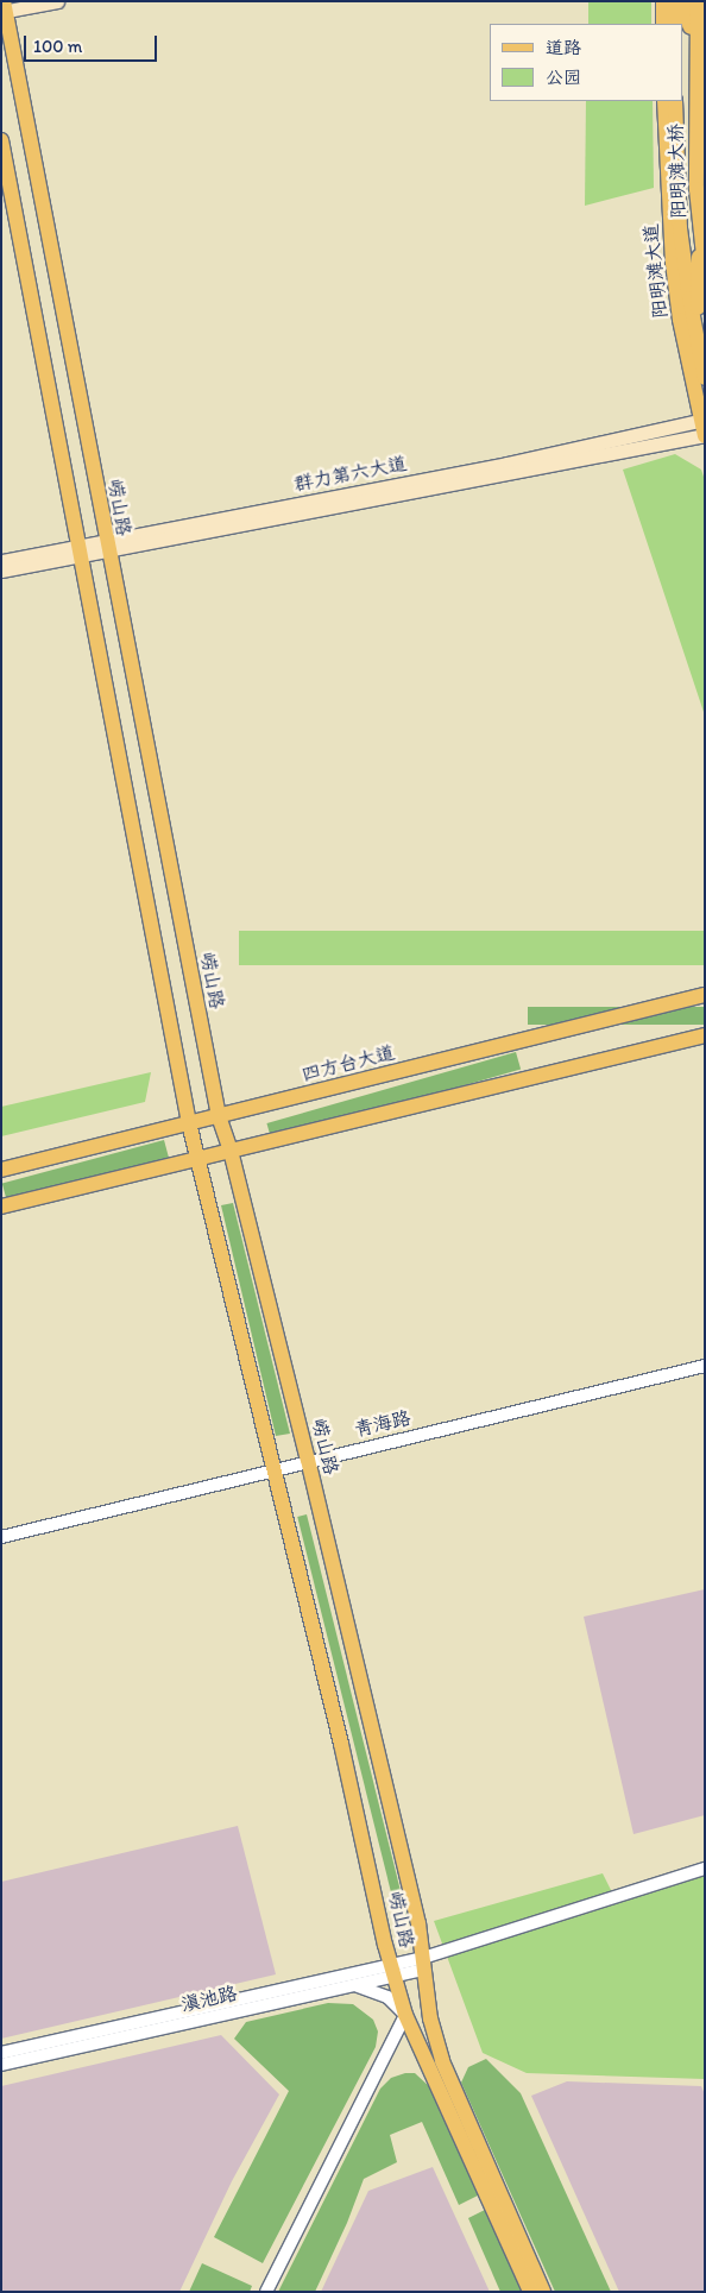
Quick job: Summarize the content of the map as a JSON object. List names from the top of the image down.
{
  "streets": {
    "main road": [
      "阳明滩大桥",
      "阳明滩大道",
      "群力第六大道",
      "崂山路",
      "四方台大道"
    ],
    "street": ["青海路", "滇池路"]
  },
  "crossings": [
    ["阳明滩大道", "群力第六大道"],
    ["群力第六大道", "崂山路"],
    ["崂山路", "四方台大道"],
    ["崂山路", "青海路"],
    ["崂山路", "滇池路"]
  ],
  "legend": ["道路", "公园"],
  "scale_bar": "100 m"
}
